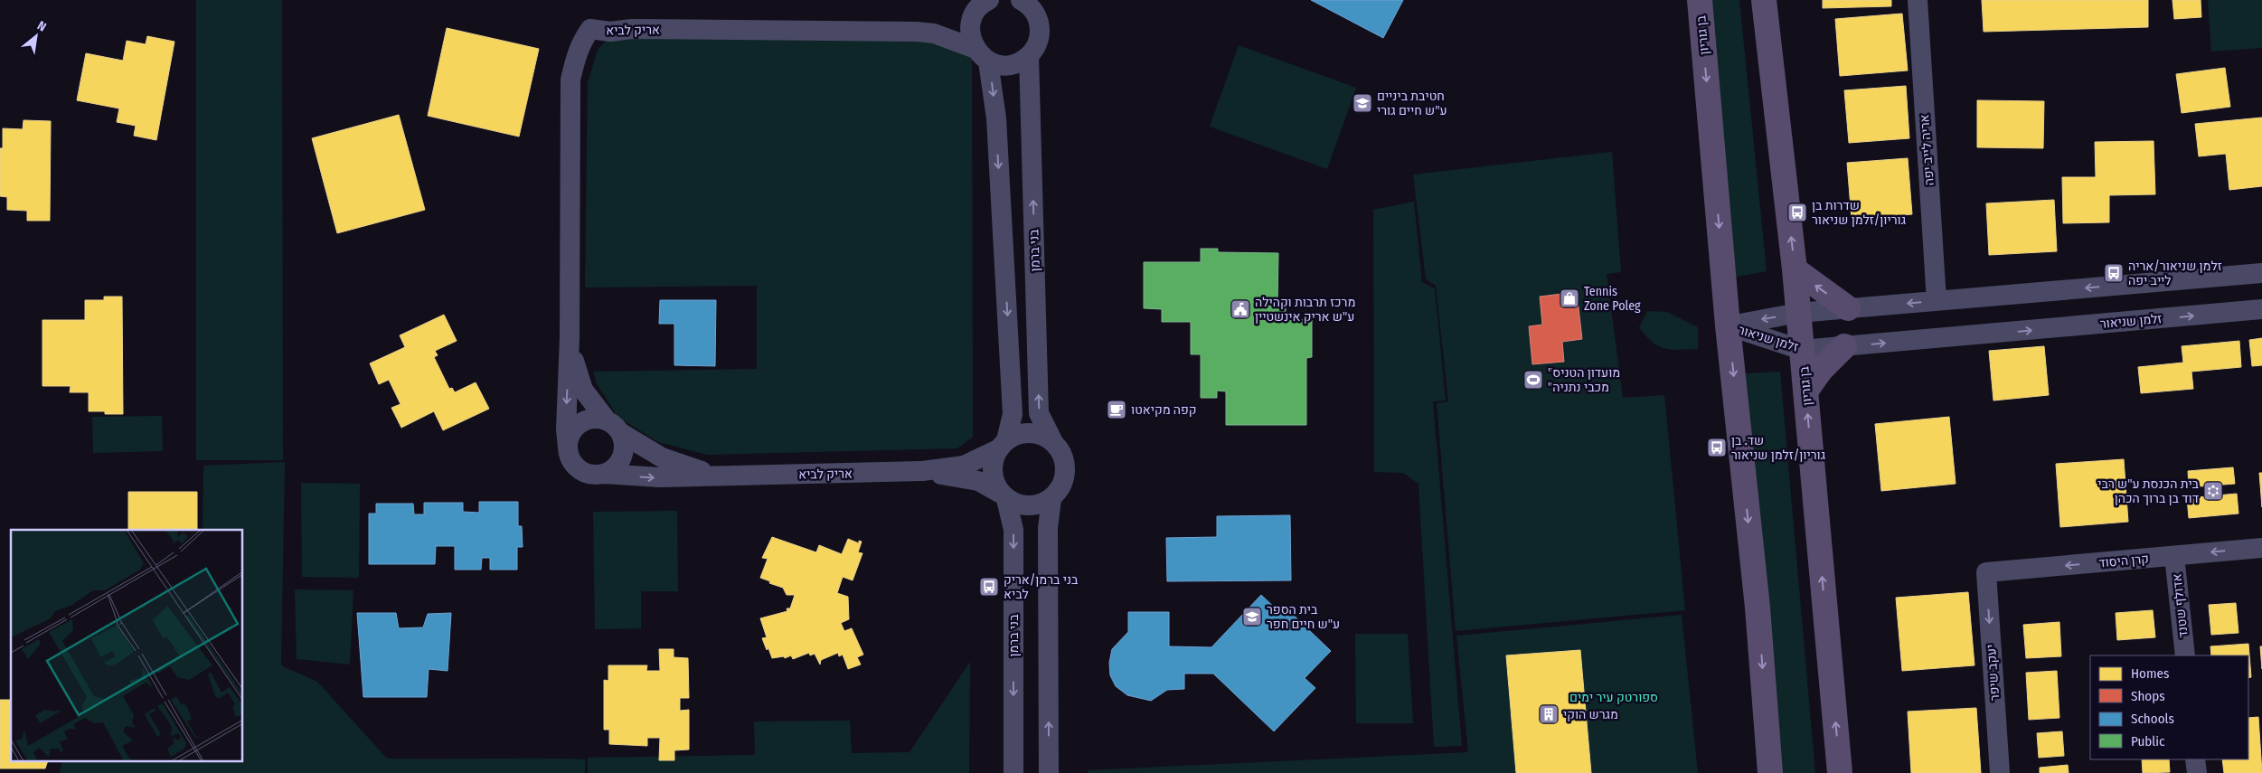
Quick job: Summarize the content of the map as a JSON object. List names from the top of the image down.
{
  "streets": {
    "main road": ["בן גוריון"],
    "street": [
      "אריק לביא",
      "אריה לייב יפה",
      "בני ברמן",
      "זלמן שניאור",
      "קרן היסוד",
      "אדולף שטנד",
      "יעקב שיפר"
    ]
  },
  "crossings": [
    ["אריק לביא", "בני ברמן"],
    ["בן גוריון", "זלמן שניאור"],
    ["אריה לייב יפה", "זלמן שניאור"],
    ["קרן היסוד", "אדולף שטנד"],
    ["קרן היסוד", "יעקב שיפר"]
  ],
  "one_way": ["קרן היסוד", "יעקב שיפר"],
  "parks": ["ספורטק עיר ימים"],
  "places": {
    "school or university": ["חטיבת ביניים ע\"ש חיים גורי", "בית הספר ע\"ש חיים חפר"],
    "bus stop": [
      "שדרות בן גוריון/זלמן שניאור",
      "זלמן שניאור/אריה לייב יפה",
      "שד. בן גוריון/זלמן שניאור",
      "בני ברמן/אריק לביא"
    ],
    "shop": ["Tennis Zone Poleg"],
    "public building": ["מרכז תרבות וקהילה ע\"ש אריק אינשטיין"],
    "sports": ["\"מועדון הטניס \"מכבי נתניה"],
    "cafe": ["קפה מקיאטו"],
    "synagogue": ["בית הכנסת ע\"ש רבי דוד בן ברוך הכהן"],
    "building": ["מגרש הוקי"]
  },
  "legend": [
    "Homes",
    "Shops",
    "Schools",
    "Public"
  ],
  "north": "top right"
}
